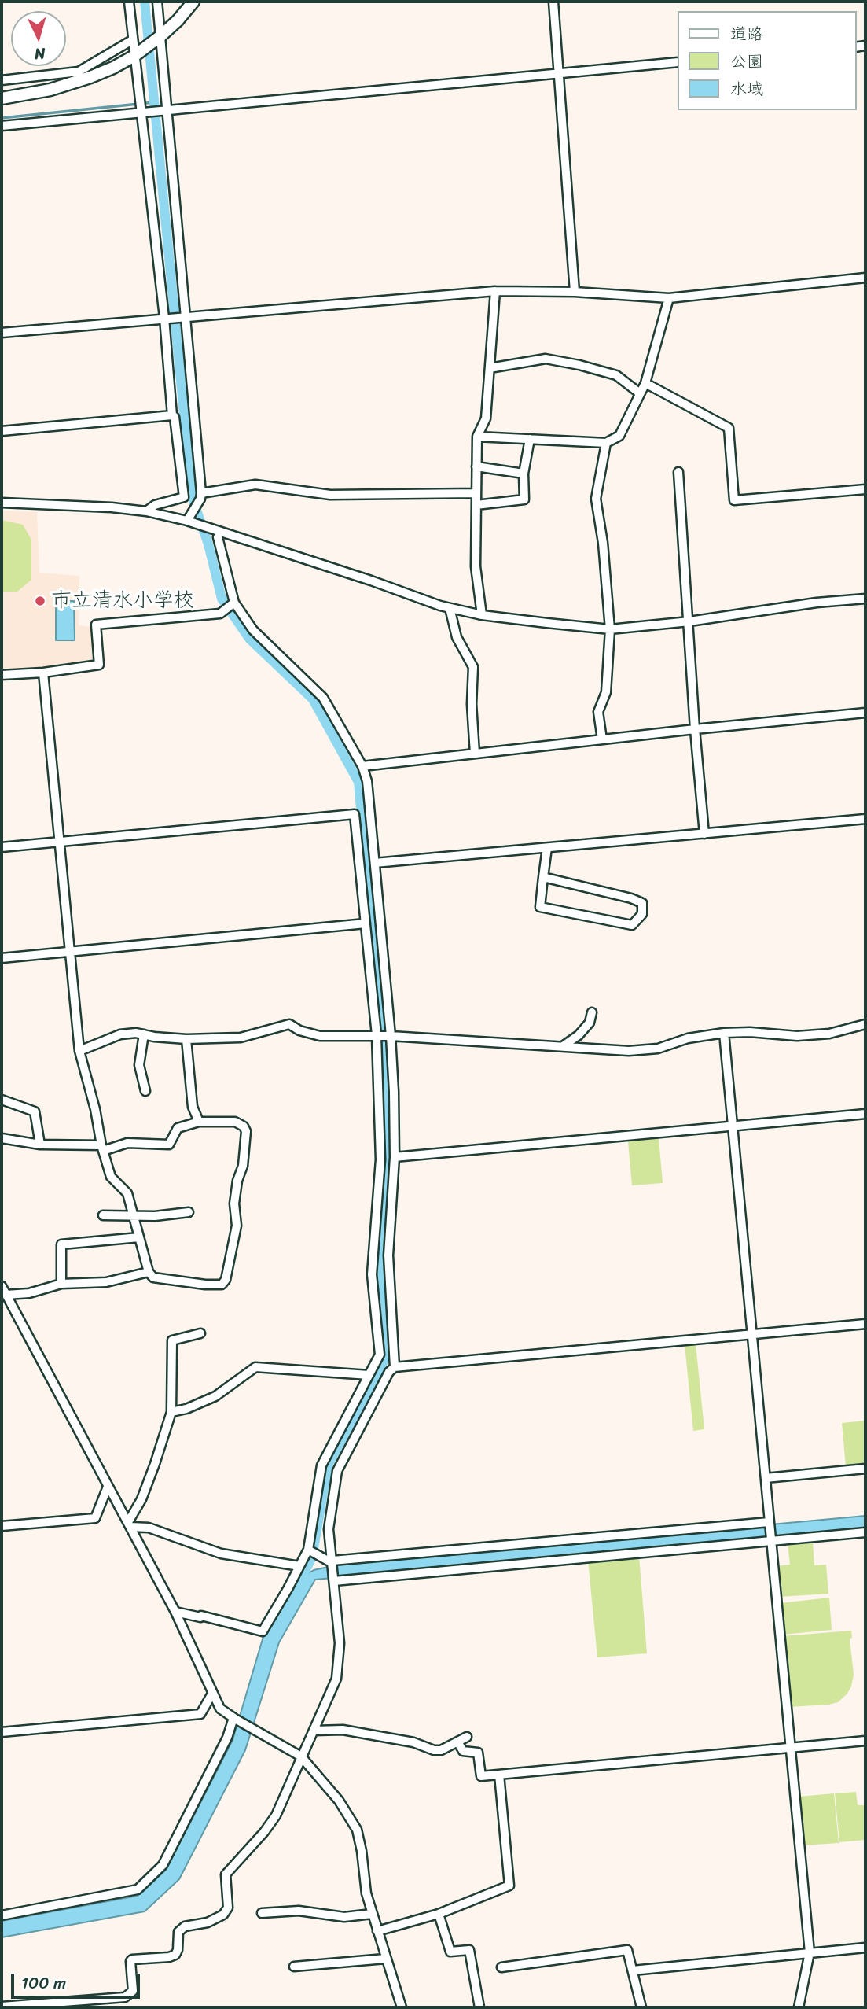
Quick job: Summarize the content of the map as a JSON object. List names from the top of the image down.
{
  "places": ["市立清水小学校"],
  "legend": ["道路", "公園", "水域"],
  "scale_bar": "100 m",
  "north": "bottom"
}
